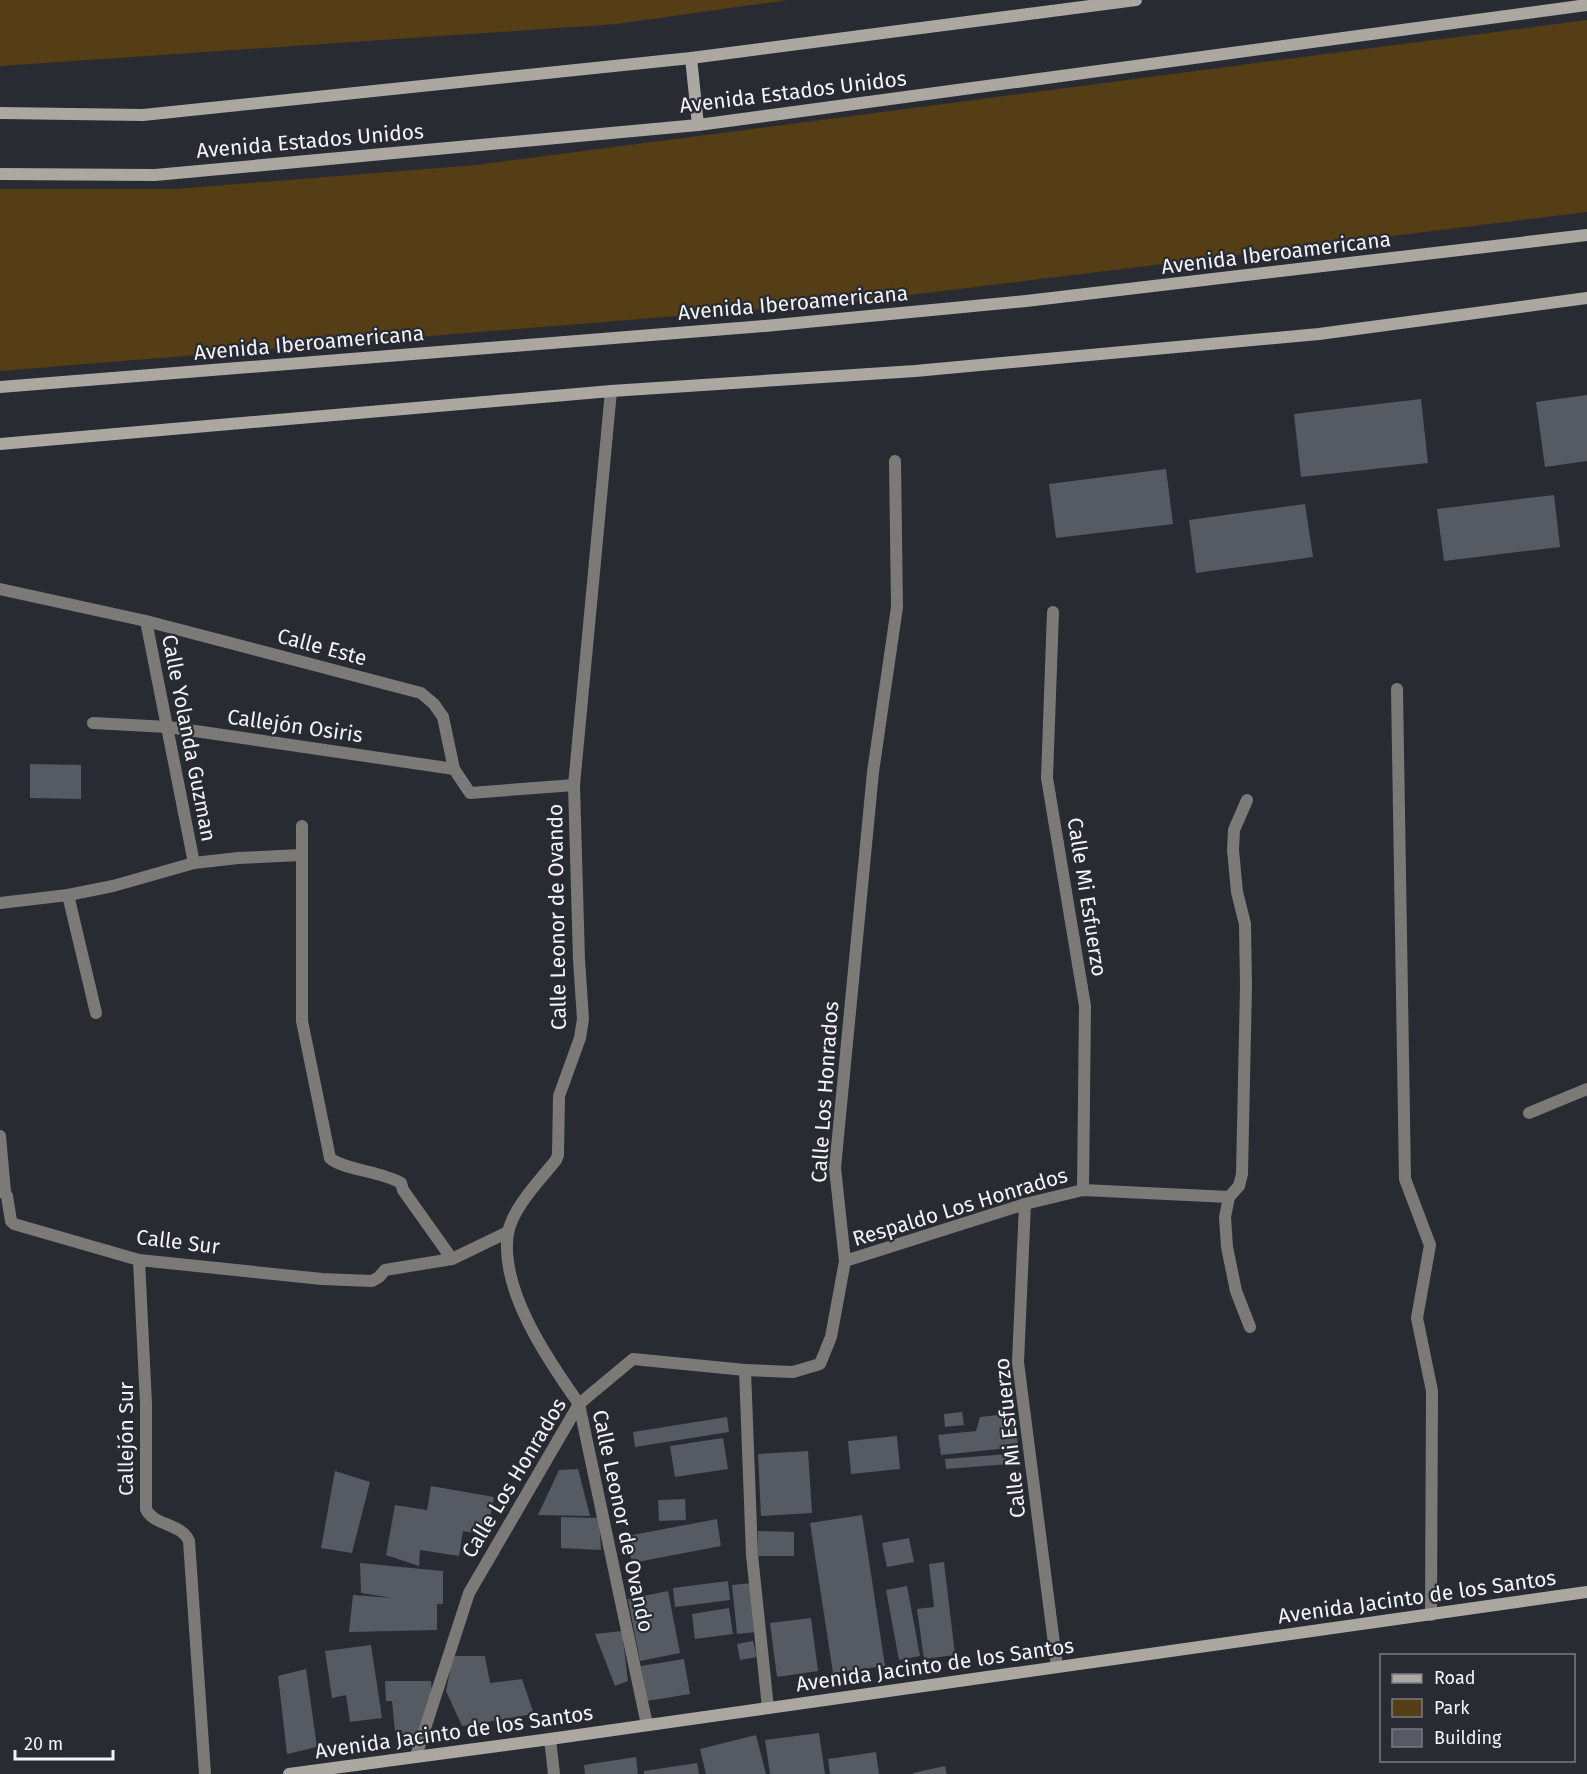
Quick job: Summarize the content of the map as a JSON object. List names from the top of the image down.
{
  "streets": {
    "street": [
      "Avenida Estados Unidos",
      "Avenida Iberoamericana",
      "Calle Este",
      "Callejón Osiris",
      "Calle Yolanda Guzman",
      "Calle Mi Esfuerzo",
      "Calle Leonor de Ovando",
      "Calle Los Honrados",
      "Respaldo Los Honrados",
      "Calle Sur",
      "Callejón Sur",
      "Avenida Jacinto de los Santos"
    ]
  },
  "crossings": [
    ["Calle Este", "Callejón Osiris"],
    ["Calle Este", "Calle Yolanda Guzman"],
    ["Calle Este", "Calle Leonor de Ovando"],
    ["Callejón Osiris", "Calle Yolanda Guzman"],
    ["Calle Mi Esfuerzo", "Respaldo Los Honrados"],
    ["Calle Mi Esfuerzo", "Avenida Jacinto de los Santos"],
    ["Calle Leonor de Ovando", "Calle Los Honrados"],
    ["Calle Leonor de Ovando", "Calle Sur"],
    ["Calle Leonor de Ovando", "Avenida Jacinto de los Santos"],
    ["Calle Los Honrados", "Respaldo Los Honrados"],
    ["Calle Los Honrados", "Avenida Jacinto de los Santos"],
    ["Calle Sur", "Callejón Sur"]
  ],
  "legend": ["Road", "Park", "Building"],
  "scale_bar": "20 m"
}
